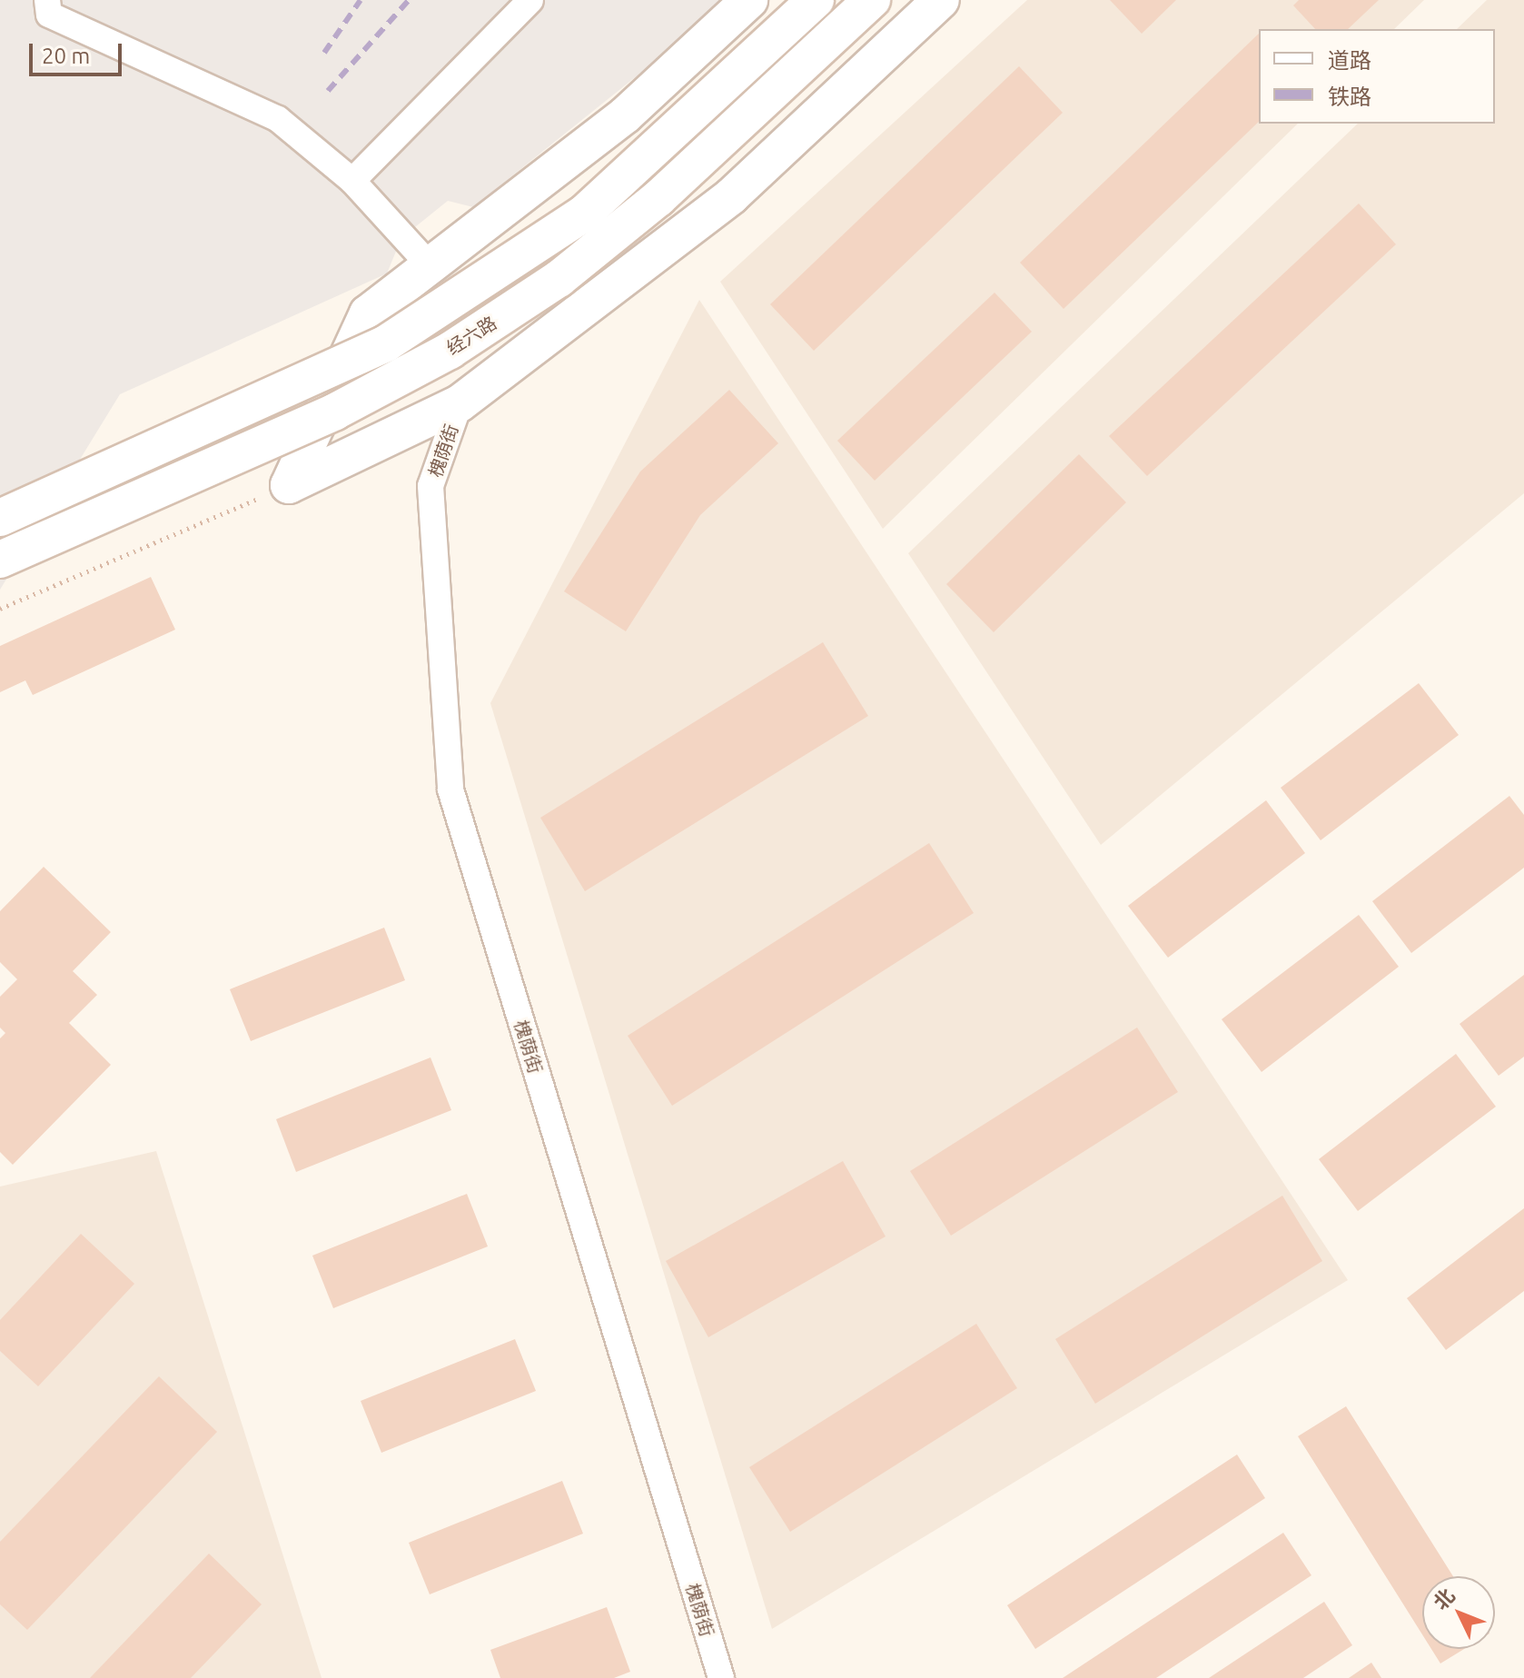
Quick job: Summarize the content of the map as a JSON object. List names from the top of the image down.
{
  "streets": {
    "main road": ["经六路"],
    "street": ["槐荫街"]
  },
  "legend": ["道路", "铁路"],
  "scale_bar": "20 m",
  "north": "top left"
}
